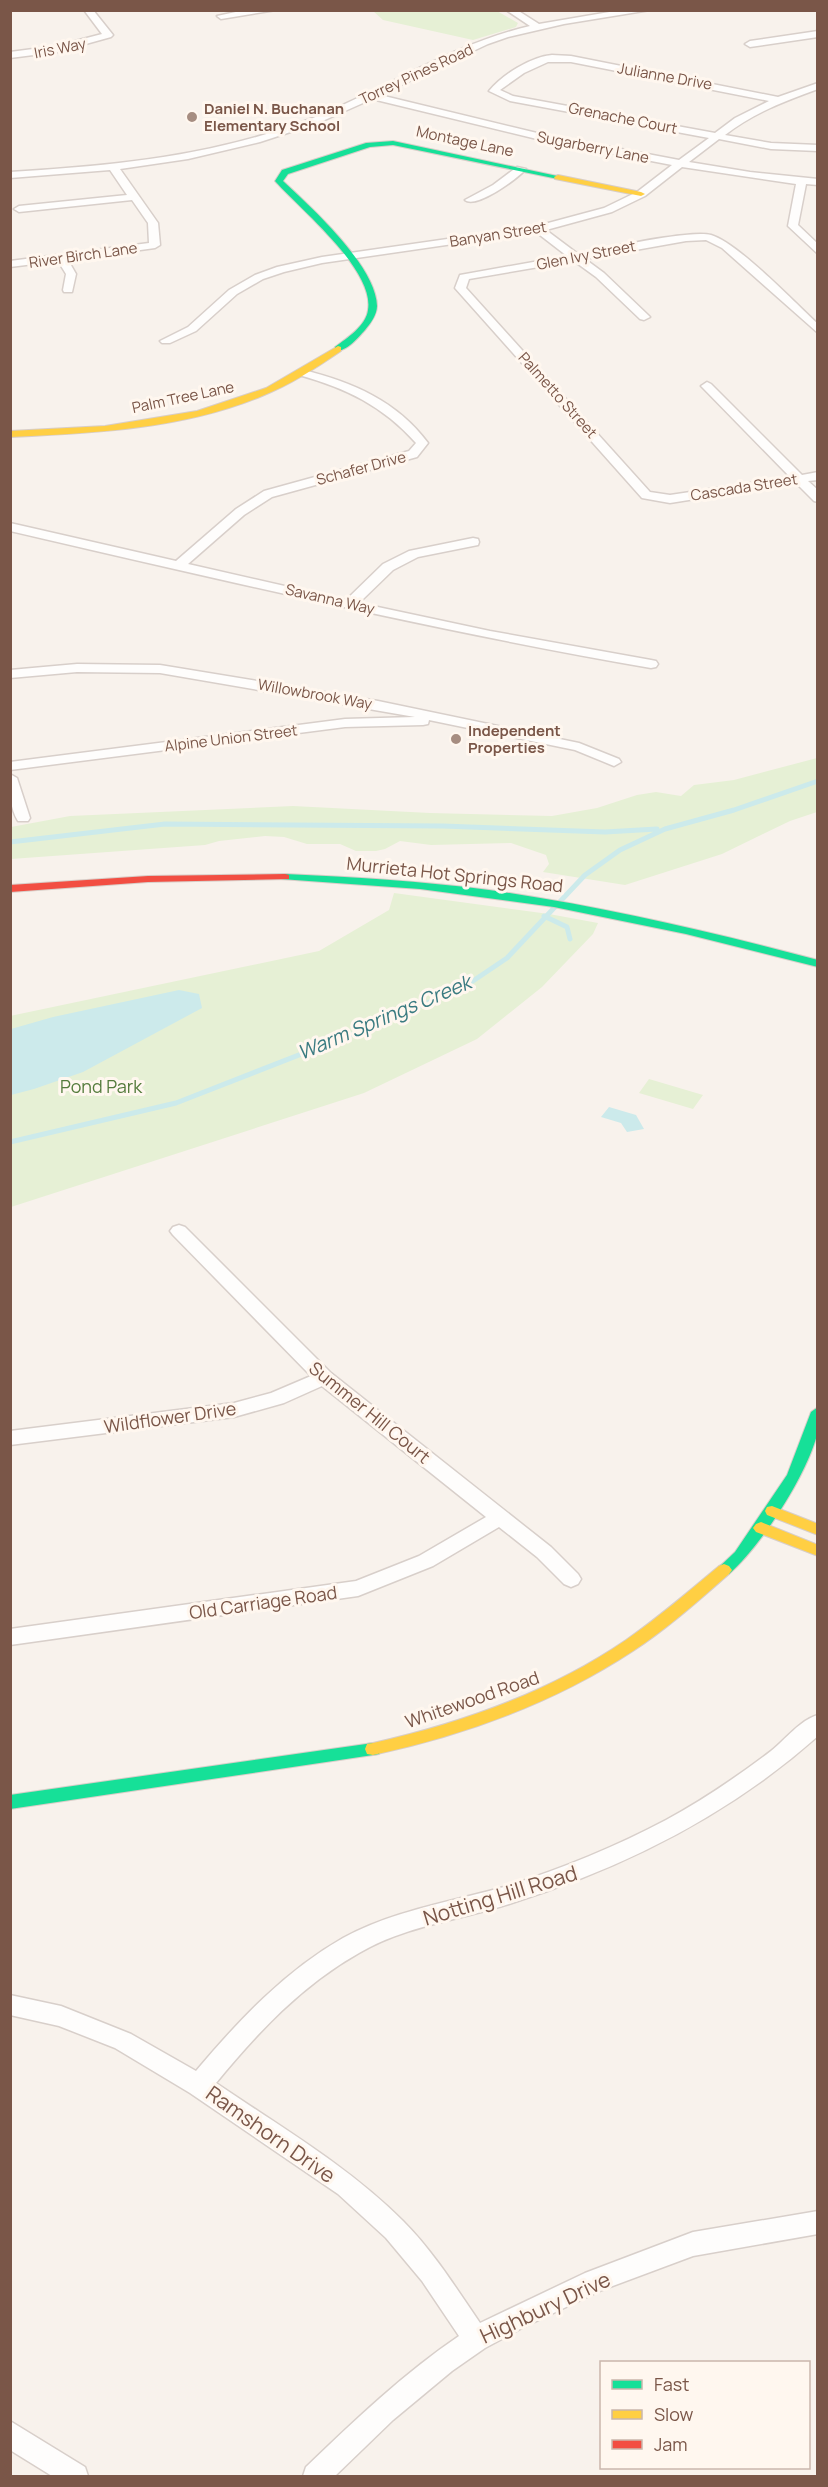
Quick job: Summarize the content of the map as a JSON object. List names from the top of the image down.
{
  "streets": {
    "street": [
      "Iris Way",
      "Torrey Pines Road",
      "Julianne Drive",
      "Grenache Court",
      "Montage Lane",
      "Sugarberry Lane",
      "Banyan Street",
      "River Birch Lane",
      "Glen Ivy Street",
      "Palmetto Street",
      "Palm Tree Lane",
      "Schafer Drive",
      "Cascada Street",
      "Savanna Way",
      "Willowbrook Way",
      "Alpine Union Street",
      "Murrieta Hot Springs Road",
      "Summer Hill Court",
      "Wildflower Drive",
      "Old Carriage Road",
      "Whitewood Road",
      "Notting Hill Road",
      "Ramshorn Drive",
      "Highbury Drive"
    ]
  },
  "crossings": [
    ["Torrey Pines Road", "Sugarberry Lane"],
    ["Julianne Drive", "Grenache Court"],
    ["Julianne Drive", "Banyan Street"],
    ["Grenache Court", "Banyan Street"],
    ["Montage Lane", "Banyan Street"],
    ["Montage Lane", "Palm Tree Lane"],
    ["Sugarberry Lane", "Banyan Street"],
    ["Banyan Street", "Palm Tree Lane"],
    ["Glen Ivy Street", "Palmetto Street"],
    ["Palmetto Street", "Cascada Street"],
    ["Palm Tree Lane", "Schafer Drive"],
    ["Schafer Drive", "Savanna Way"],
    ["Willowbrook Way", "Alpine Union Street"],
    ["Summer Hill Court", "Wildflower Drive"],
    ["Summer Hill Court", "Old Carriage Road"],
    ["Notting Hill Road", "Ramshorn Drive"],
    ["Ramshorn Drive", "Highbury Drive"]
  ],
  "water": ["Warm Springs Creek"],
  "parks": ["Pond Park"],
  "places": ["Daniel N. Buchanan Elementary School", "Independent Properties"],
  "legend": ["Fast", "Slow", "Jam"]
}
